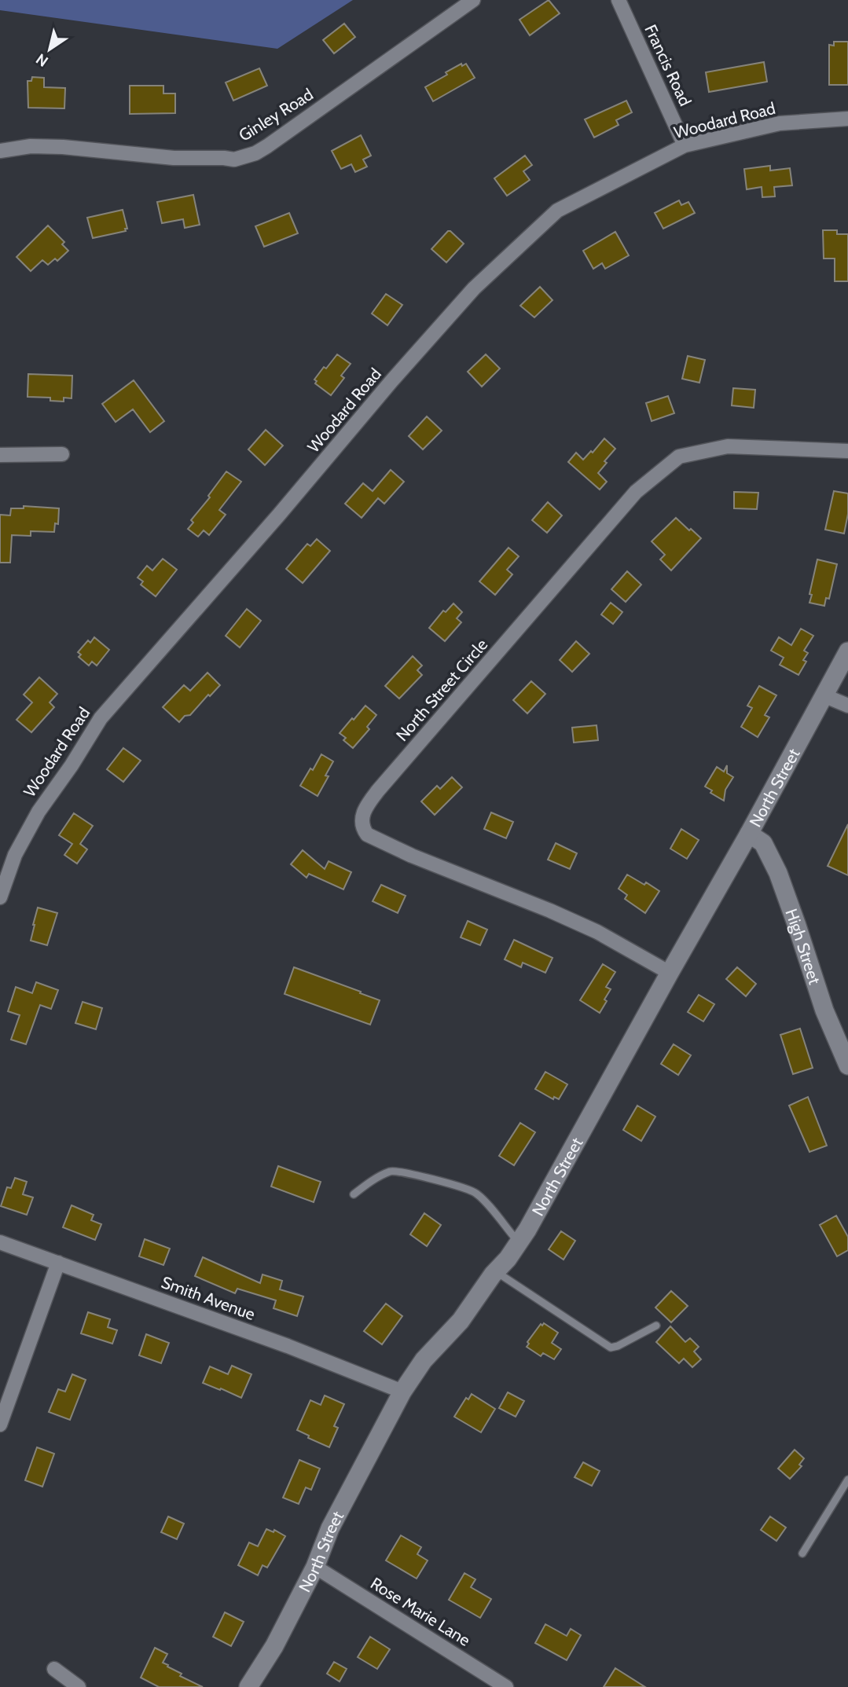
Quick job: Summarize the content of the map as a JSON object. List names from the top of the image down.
{
  "streets": {
    "street": [
      "Francis Road",
      "Ginley Road",
      "Woodard Road",
      "North Street Circle",
      "North Street",
      "High Street",
      "Smith Avenue",
      "Rose Marie Lane"
    ]
  },
  "crossings": [
    ["Francis Road", "Woodard Road"],
    ["North Street Circle", "North Street"],
    ["North Street", "High Street"],
    ["North Street", "Smith Avenue"],
    ["North Street", "Rose Marie Lane"]
  ],
  "north": "bottom left"
}
